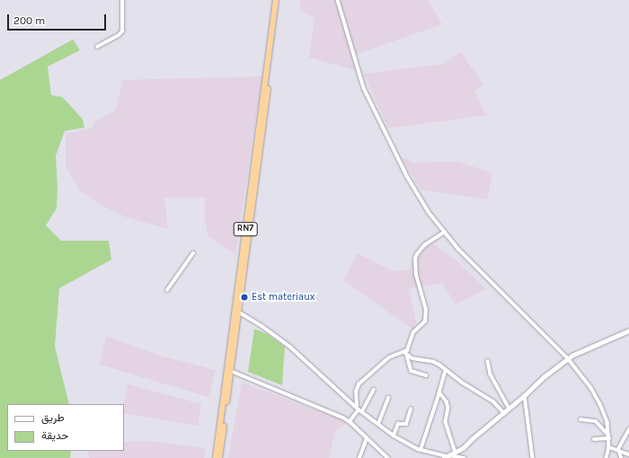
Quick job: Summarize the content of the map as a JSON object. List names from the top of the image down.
{
  "streets": {
    "highway": ["RN7"]
  },
  "places": ["Est materiaux"],
  "legend": ["طريق", "حديقة"],
  "scale_bar": "200 m"
}
